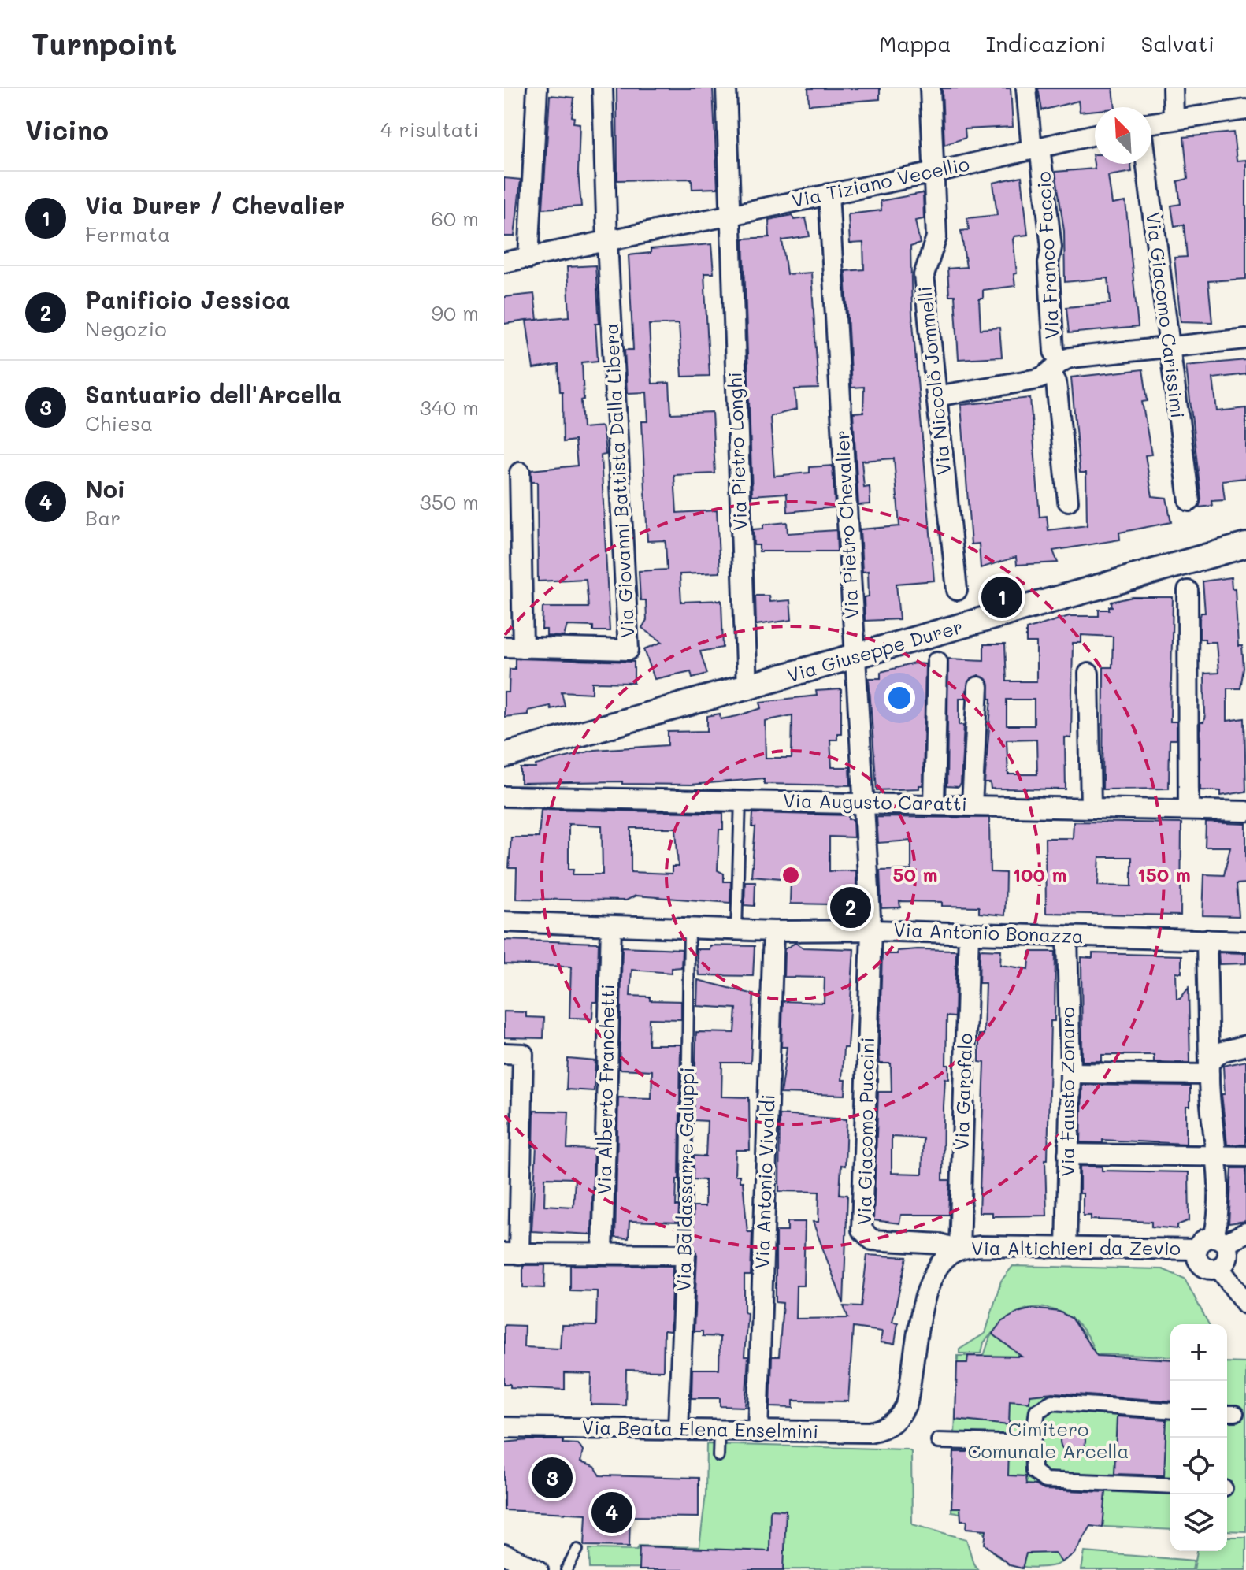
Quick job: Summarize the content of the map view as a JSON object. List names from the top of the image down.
{
  "streets": {
    "street": [
      "Via Tiziano Vecellio",
      "Via Franco Faccio",
      "Via Giacomo Carissimi",
      "Via Niccolò Jommelli",
      "Via Pietro Longhi",
      "Via Giovanni Battista Dalla Libera",
      "Via Pietro Chevalier",
      "Via Giuseppe Durer",
      "Via Augusto Caratti",
      "Via Antonio Bonazza",
      "Via Alberto Franchetti",
      "Via Garofalo",
      "Via Fausto Zonaro",
      "Via Giacomo Puccini",
      "Via Baldassarre Galuppi",
      "Via Antonio Vivaldi",
      "Via Altichieri da Zevio",
      "Via Beata Elena Enselmini"
    ]
  },
  "crossings": [
    ["Via Tiziano Vecellio", "Via Franco Faccio"],
    ["Via Tiziano Vecellio", "Via Niccolò Jommelli"],
    ["Via Tiziano Vecellio", "Via Pietro Longhi"],
    ["Via Tiziano Vecellio", "Via Giovanni Battista Dalla Libera"],
    ["Via Tiziano Vecellio", "Via Pietro Chevalier"],
    ["Via Pietro Longhi", "Via Giuseppe Durer"],
    ["Via Pietro Chevalier", "Via Giuseppe Durer"],
    ["Via Pietro Chevalier", "Via Augusto Caratti"],
    ["Via Pietro Chevalier", "Via Antonio Bonazza"],
    ["Via Pietro Chevalier", "Via Giacomo Puccini"],
    ["Via Antonio Bonazza", "Via Alberto Franchetti"],
    ["Via Antonio Bonazza", "Via Garofalo"],
    ["Via Antonio Bonazza", "Via Fausto Zonaro"],
    ["Via Antonio Bonazza", "Via Giacomo Puccini"],
    ["Via Antonio Bonazza", "Via Baldassarre Galuppi"],
    ["Via Antonio Bonazza", "Via Antonio Vivaldi"],
    ["Via Garofalo", "Via Giacomo Puccini"],
    ["Via Garofalo", "Via Altichieri da Zevio"],
    ["Via Fausto Zonaro", "Via Altichieri da Zevio"],
    ["Via Giacomo Puccini", "Via Altichieri da Zevio"],
    ["Via Baldassarre Galuppi", "Via Beata Elena Enselmini"],
    ["Via Antonio Vivaldi", "Via Beata Elena Enselmini"],
    ["Via Altichieri da Zevio", "Via Beata Elena Enselmini"]
  ],
  "parks": ["Cimitero Comunale Arcella"],
  "north": "top left",
  "page": {
    "header": "Turnpoint",
    "nav": ["Mappa", "Indicazioni", "Salvati"],
    "heading": ["Vicino", "4 risultati"],
    "list": [
      {
        "mark": "1",
        "name": "Via Durer / Chevalier",
        "note": "Fermata",
        "value": "60 m"
      },
      {
        "mark": "2",
        "name": "Panificio Jessica",
        "note": "Negozio",
        "value": "90 m"
      },
      {
        "mark": "3",
        "name": "Santuario dell'Arcella",
        "note": "Chiesa",
        "value": "340 m"
      },
      {
        "mark": "4",
        "name": "Noi",
        "note": "Bar",
        "value": "350 m"
      }
    ],
    "pins": [
      "1",
      "2",
      "3",
      "4"
    ],
    "map_buttons": ["+", "−"]
  },
  "rings": ["50 m", "100 m", "150 m"]
}
